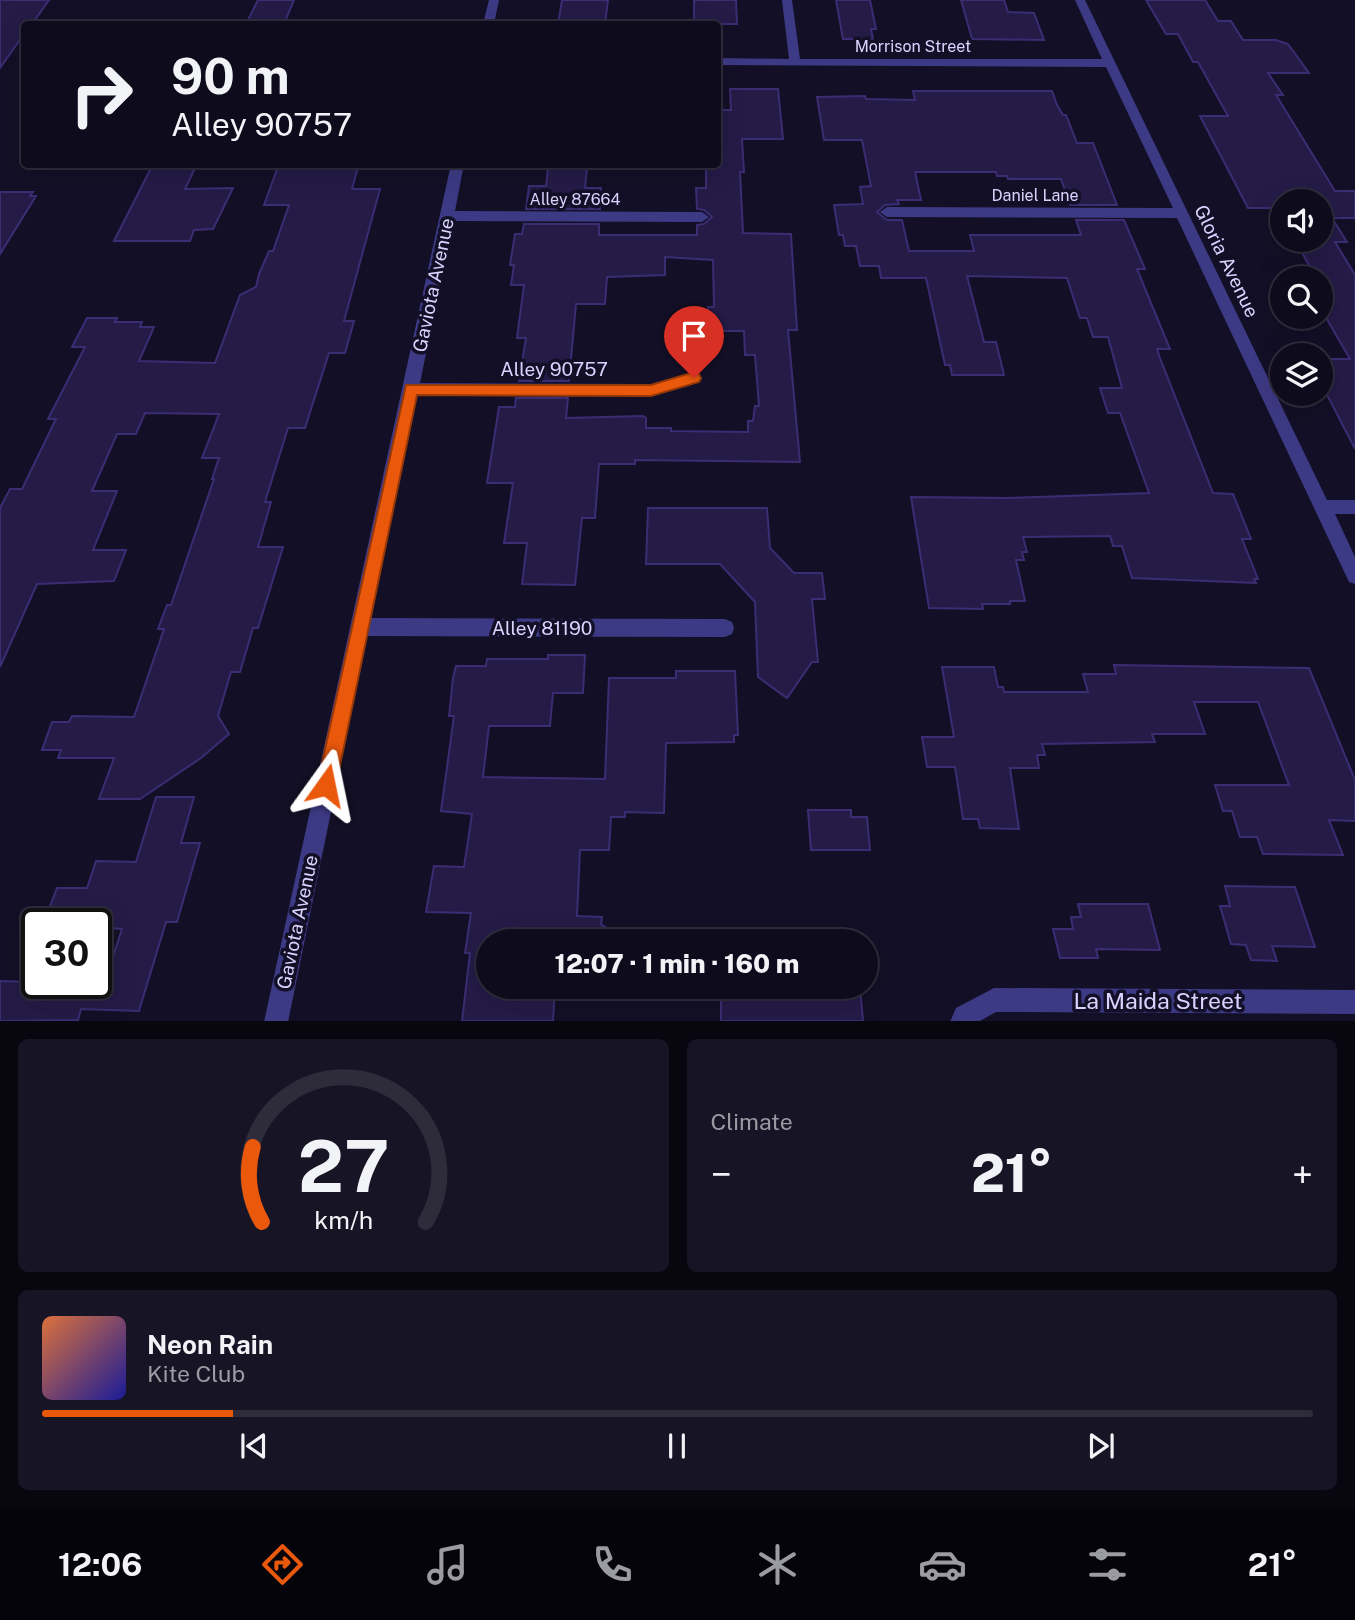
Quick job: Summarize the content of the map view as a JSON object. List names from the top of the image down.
{
  "streets": {
    "street": [
      "Morrison Street",
      "Daniel Lane",
      "Alley 87664",
      "Gloria Avenue",
      "Gaviota Avenue",
      "Alley 90757",
      "Alley 81190",
      "La Maida Street"
    ]
  },
  "crossings": [
    ["Morrison Street", "Gloria Avenue"],
    ["Daniel Lane", "Gloria Avenue"],
    ["Alley 87664", "Gaviota Avenue"],
    ["Gaviota Avenue", "Alley 90757"],
    ["Gaviota Avenue", "Alley 81190"]
  ],
  "page": {
    "turn": ["90 m", "Alley 90757"],
    "limit": "30",
    "trip": "12:07 · 1 min · 160 m",
    "tile": "Climate",
    "heat": ["−", "21°", "+"],
    "song": ["Neon Rain", "Kite Club"],
    "tabs": ["12:06", "21°"],
    "gauge": ["27", "km/h"]
  }
}
